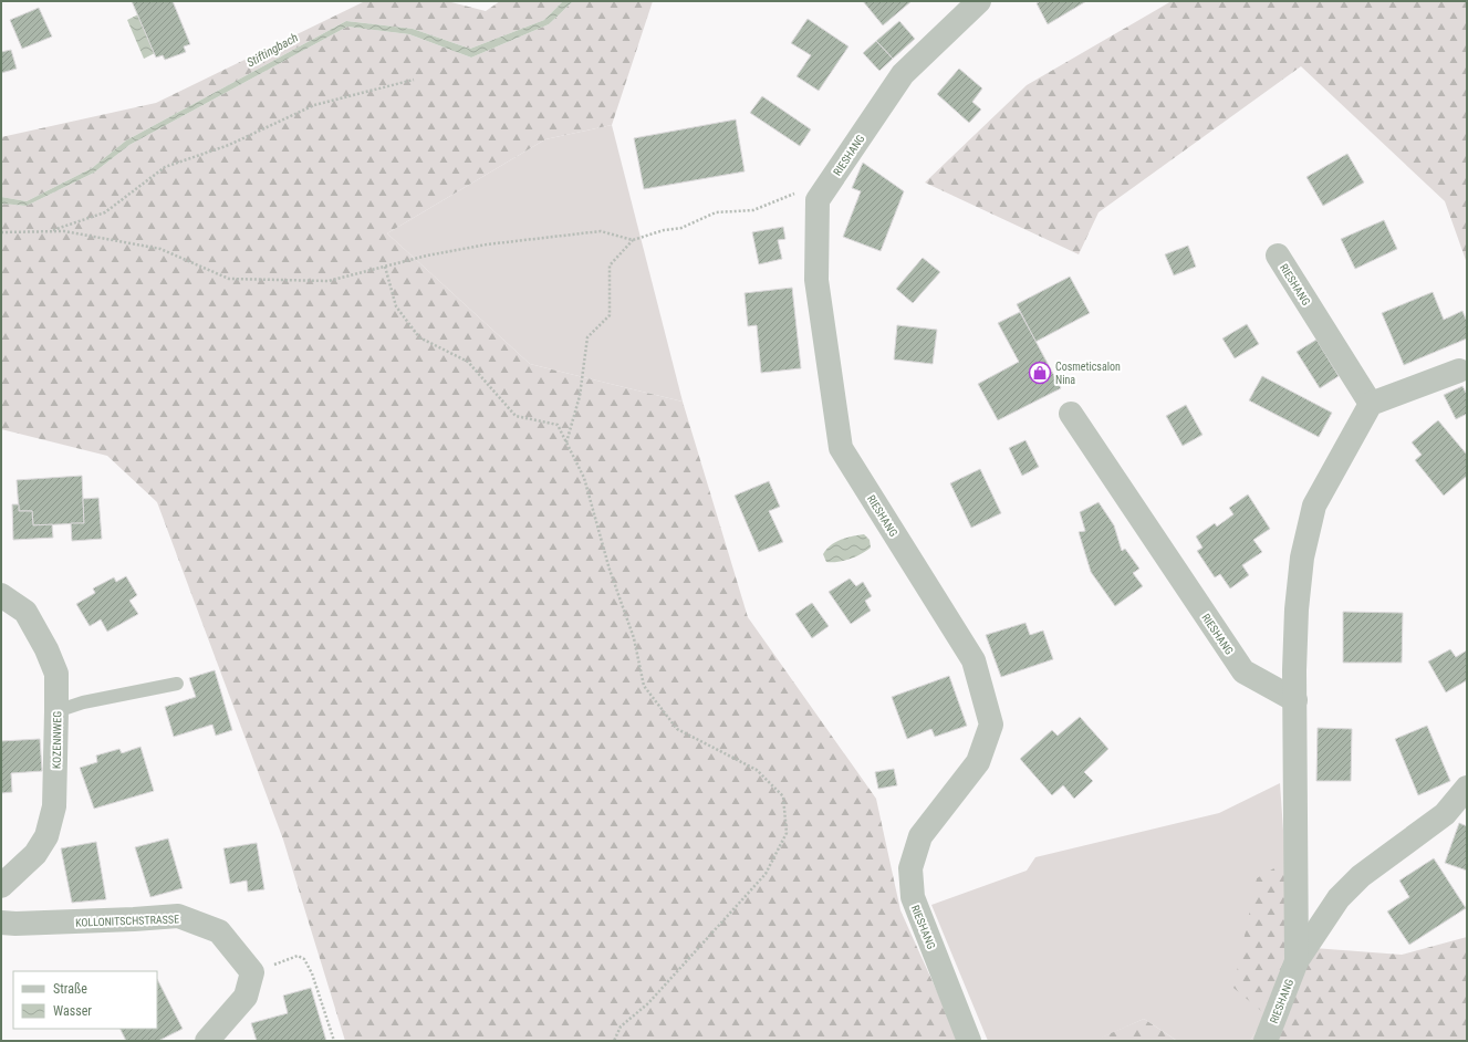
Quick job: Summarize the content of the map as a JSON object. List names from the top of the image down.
{
  "streets": {
    "street": ["RIESHANG", "KOZENNWEG", "KOLLONITSCHSTRASSE"]
  },
  "water": ["Stiftingbach"],
  "places": {
    "shop": ["Cosmeticsalon Nina"]
  },
  "legend": ["Straße", "Wasser"]
}
